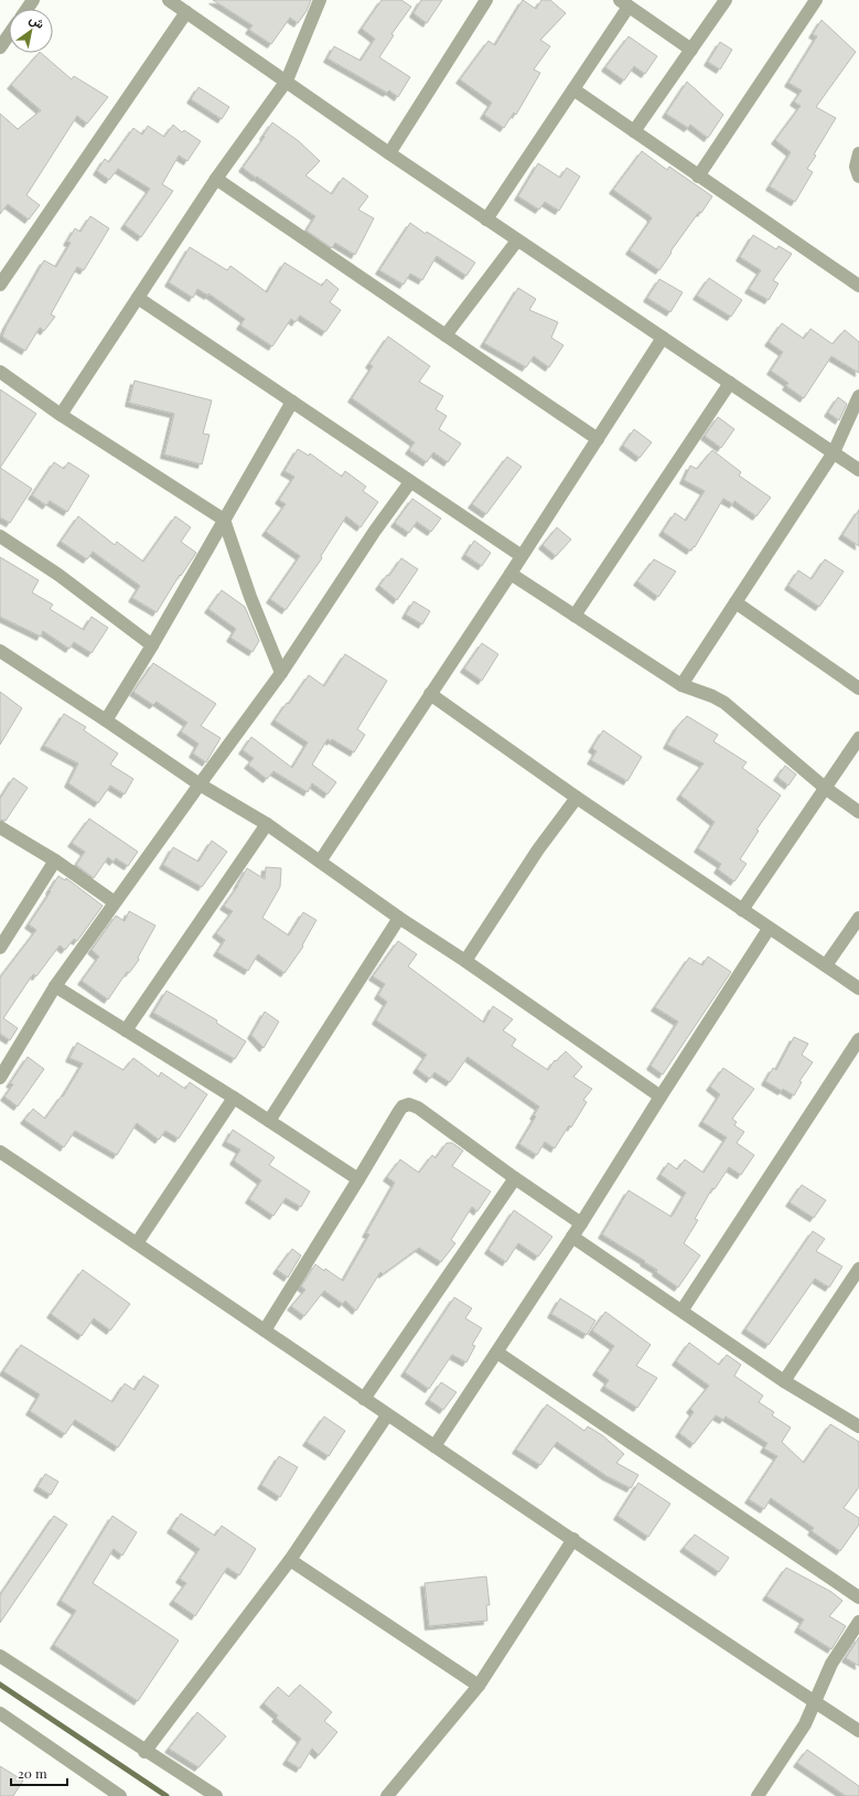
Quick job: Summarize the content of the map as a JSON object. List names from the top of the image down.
{
  "scale_bar": "20 m",
  "north": "top right"
}
